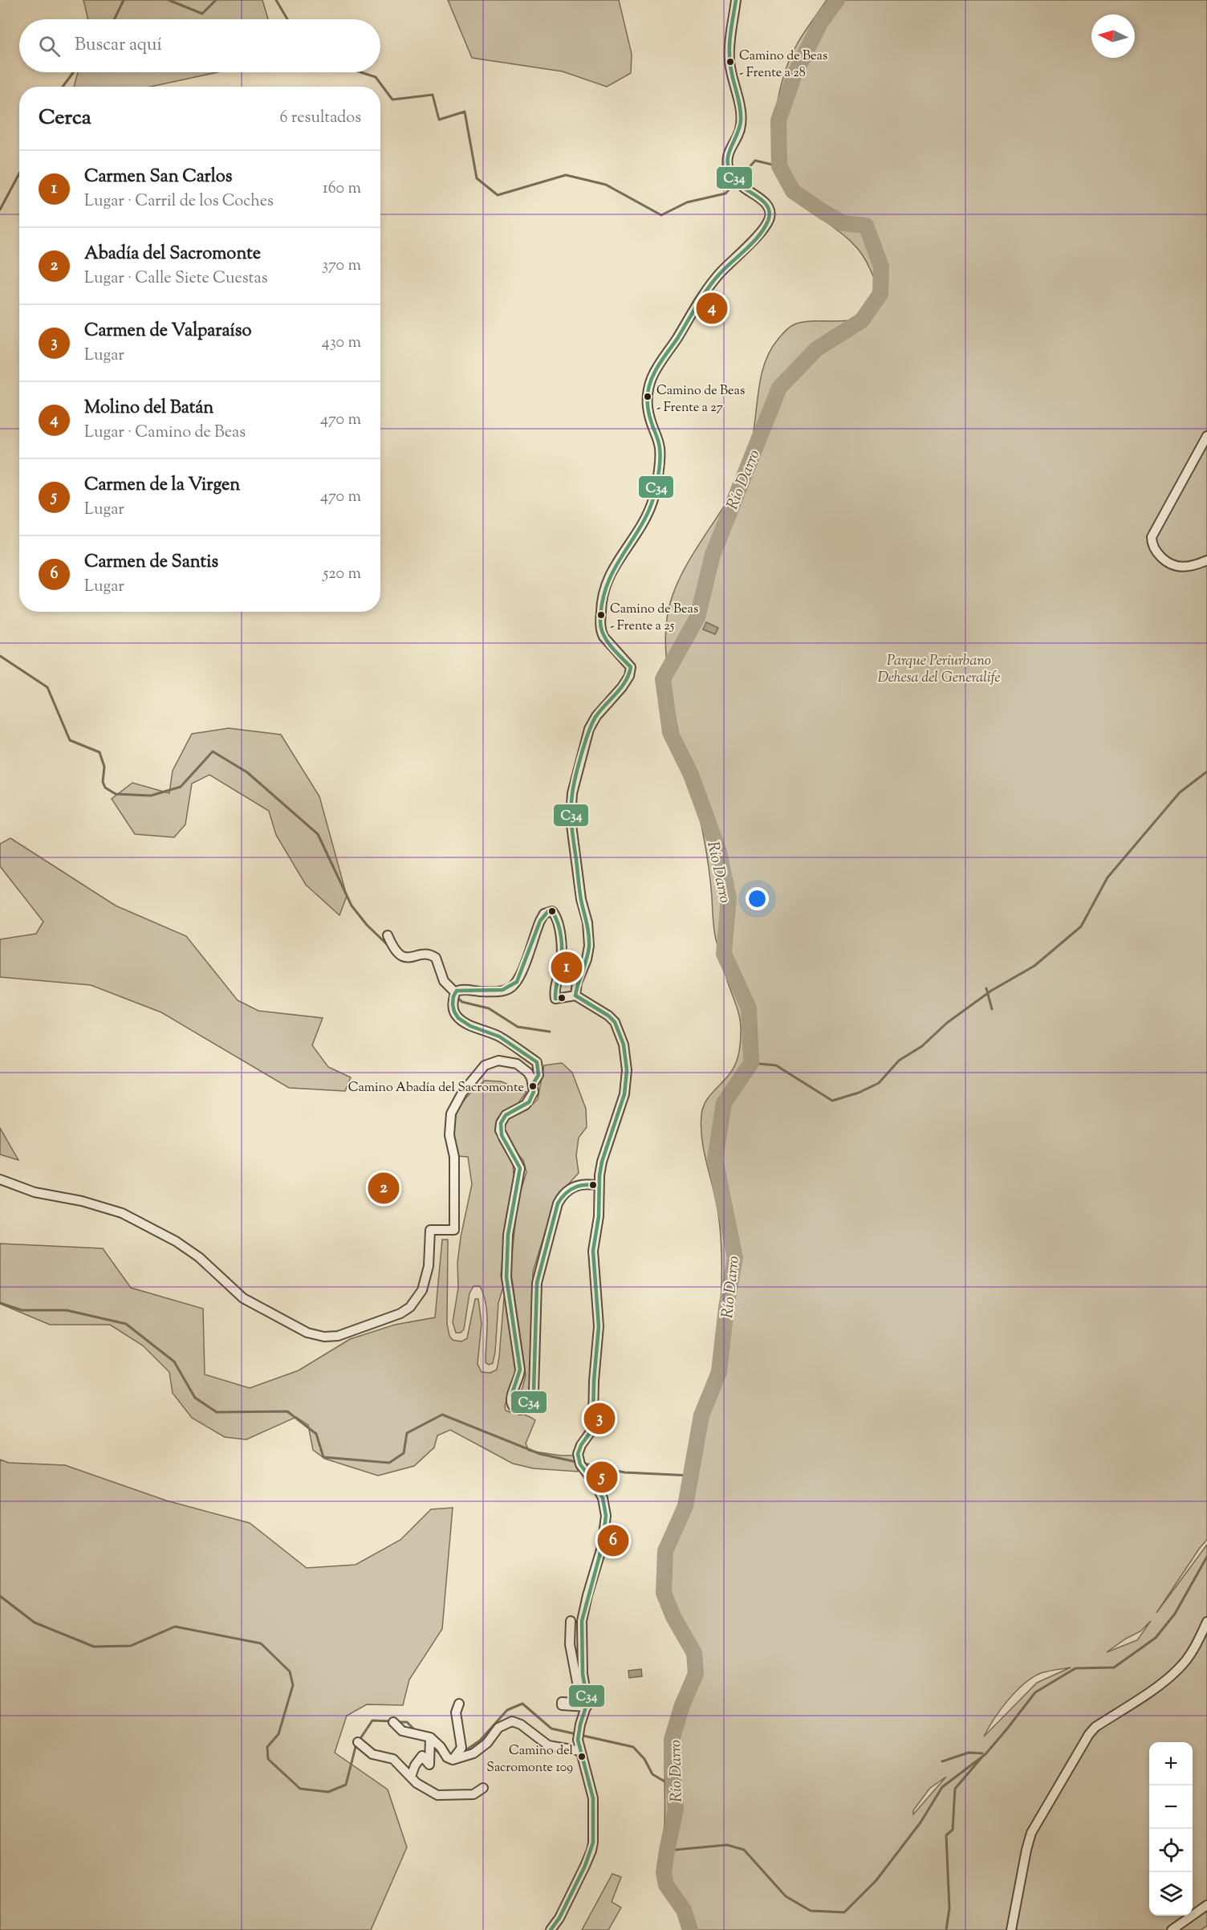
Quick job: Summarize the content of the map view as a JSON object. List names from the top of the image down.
{
  "water": ["Río Darro"],
  "parks": ["Parque Periurbano Dehesa del Generalife"],
  "places": [
    "Camino de Beas - Frente a 28",
    "Camino de Beas - Frente a 27",
    "Camino de Beas - Frente a 25",
    "Camino Abadía del Sacromonte",
    "Camino del Sacromonte 109"
  ],
  "lines": ["transit line C34"],
  "north": "left",
  "page": {
    "search": "Buscar aquí",
    "heading": ["Cerca", "6 resultados"],
    "list": [
      {
        "mark": "1",
        "name": "Carmen San Carlos",
        "note": "Lugar · Carril de los Coches",
        "value": "160 m"
      },
      {
        "mark": "2",
        "name": "Abadía del Sacromonte",
        "note": "Lugar · Calle Siete Cuestas",
        "value": "370 m"
      },
      {
        "mark": "3",
        "name": "Carmen de Valparaíso",
        "note": "Lugar",
        "value": "430 m"
      },
      {
        "mark": "4",
        "name": "Molino del Batán",
        "note": "Lugar · Camino de Beas",
        "value": "470 m"
      },
      {
        "mark": "5",
        "name": "Carmen de la Virgen",
        "note": "Lugar",
        "value": "470 m"
      },
      {
        "mark": "6",
        "name": "Carmen de Santis",
        "note": "Lugar",
        "value": "520 m"
      }
    ],
    "pins": [
      "4",
      "1",
      "2",
      "3",
      "5",
      "6"
    ],
    "map_buttons": ["+", "−"]
  }
}
